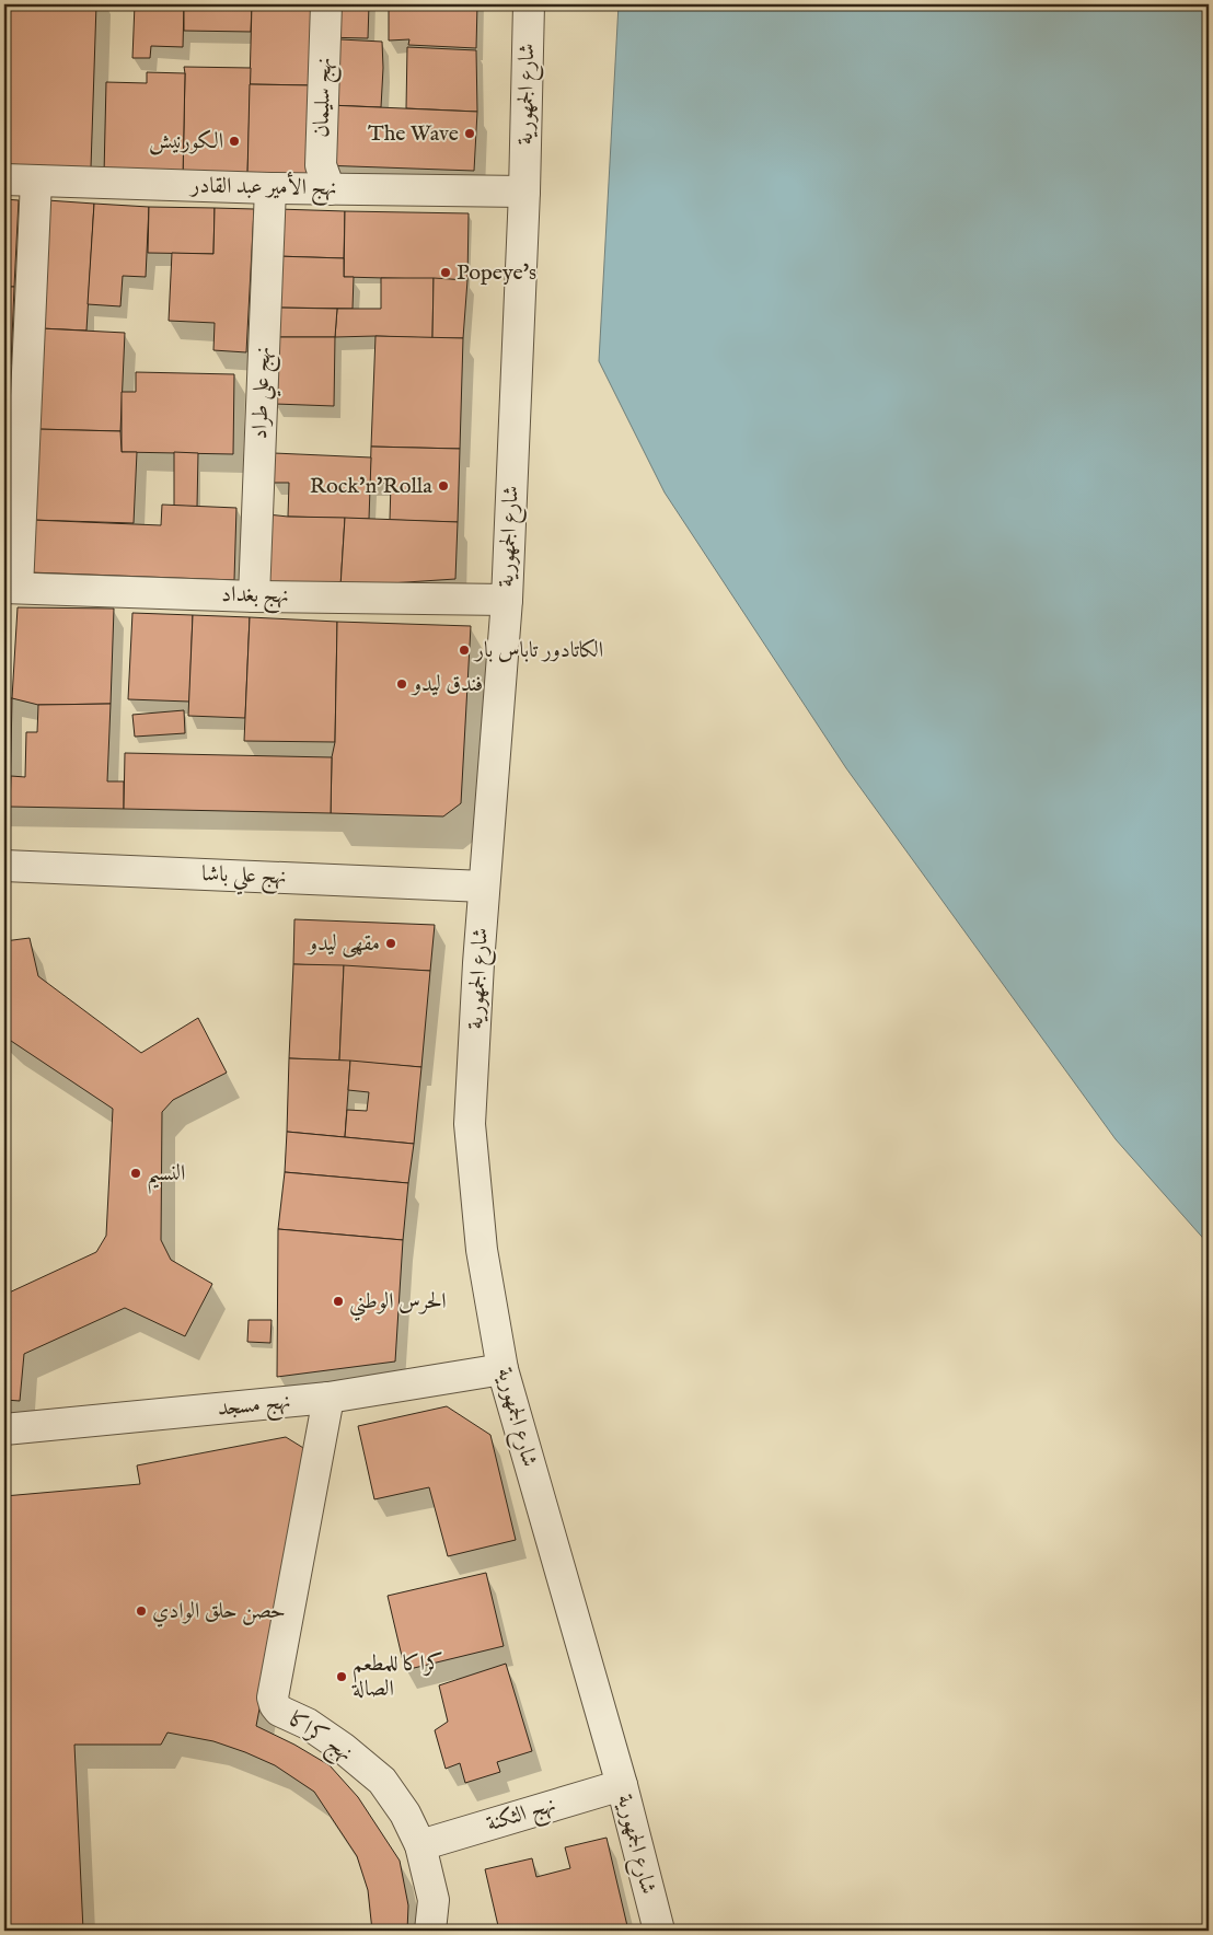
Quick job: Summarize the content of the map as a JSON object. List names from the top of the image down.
{
  "streets": {
    "street": [
      "شارع الجمهورية",
      "نهج سليمان",
      "نهج الأمير عبد القادر",
      "نهج علي طراد",
      "نهج بغداد",
      "نهج علي باشا",
      "نهج مسجد",
      "نهج كراكا",
      "نهج الثكنة"
    ]
  },
  "crossings": [
    ["شارع الجمهورية", "نهج الأمير عبد القادر"],
    ["شارع الجمهورية", "نهج بغداد"],
    ["شارع الجمهورية", "نهج علي باشا"],
    ["شارع الجمهورية", "نهج مسجد"],
    ["شارع الجمهورية", "نهج الثكنة"],
    ["نهج سليمان", "نهج الأمير عبد القادر"],
    ["نهج الأمير عبد القادر", "نهج علي طراد"],
    ["نهج علي طراد", "نهج بغداد"],
    ["نهج مسجد", "نهج كراكا"],
    ["نهج كراكا", "نهج الثكنة"]
  ],
  "places": [
    "The Wave",
    "الكورنيش",
    "Popeye's",
    "Rock'n'Rolla",
    "الكاتادور تاباس بار",
    "فندق ليدو",
    "مقهى ليدو",
    "النسيم",
    "الحرس الوطني",
    "حصن حلق الوادي",
    "كراكا للمطعم الصالة"
  ]
}
